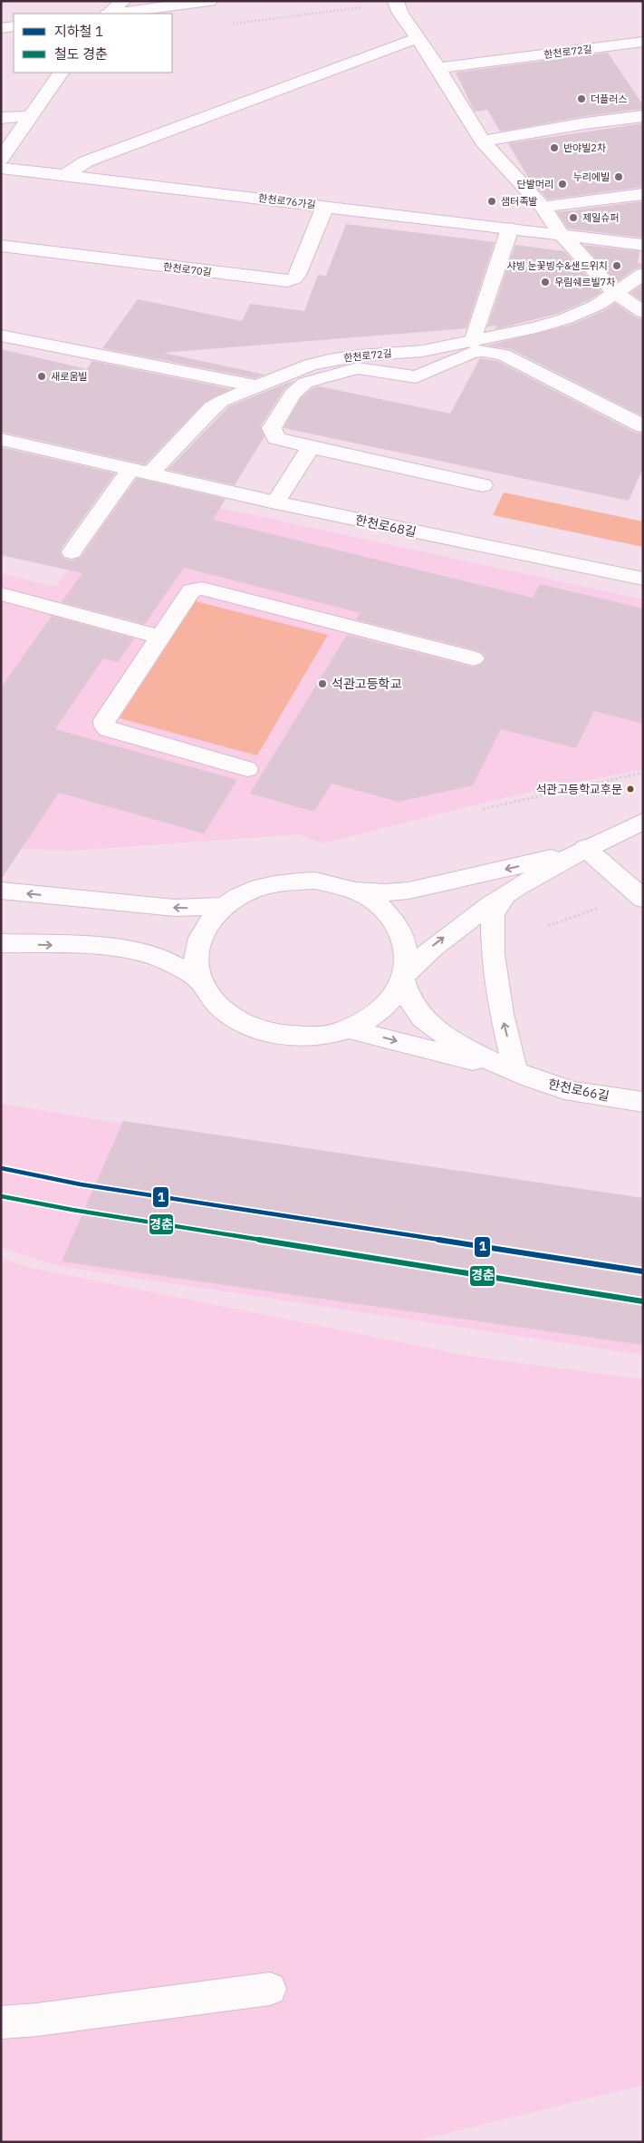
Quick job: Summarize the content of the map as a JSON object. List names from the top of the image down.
{
  "streets": {
    "street": [
      "한천로72길",
      "한천로76가길",
      "한천로70길",
      "한천로68길",
      "한천로66길"
    ]
  },
  "crossings": [
    ["한천로72길", "한천로68길"],
    ["한천로76가길", "한천로70길"]
  ],
  "places": [
    "더플러스",
    "반야빌2차",
    "누리에빌",
    "단발머리",
    "샘터족발",
    "제일슈퍼",
    "샤빙 눈꽃빙수&샌드위치",
    "우림쉐르빌7차",
    "새로움빌",
    "석관고등학교",
    "석관고등학교후문"
  ],
  "lines": ["metro line 1", "rail line 경춘"],
  "legend": ["지하철 1", "철도 경춘"]
}
